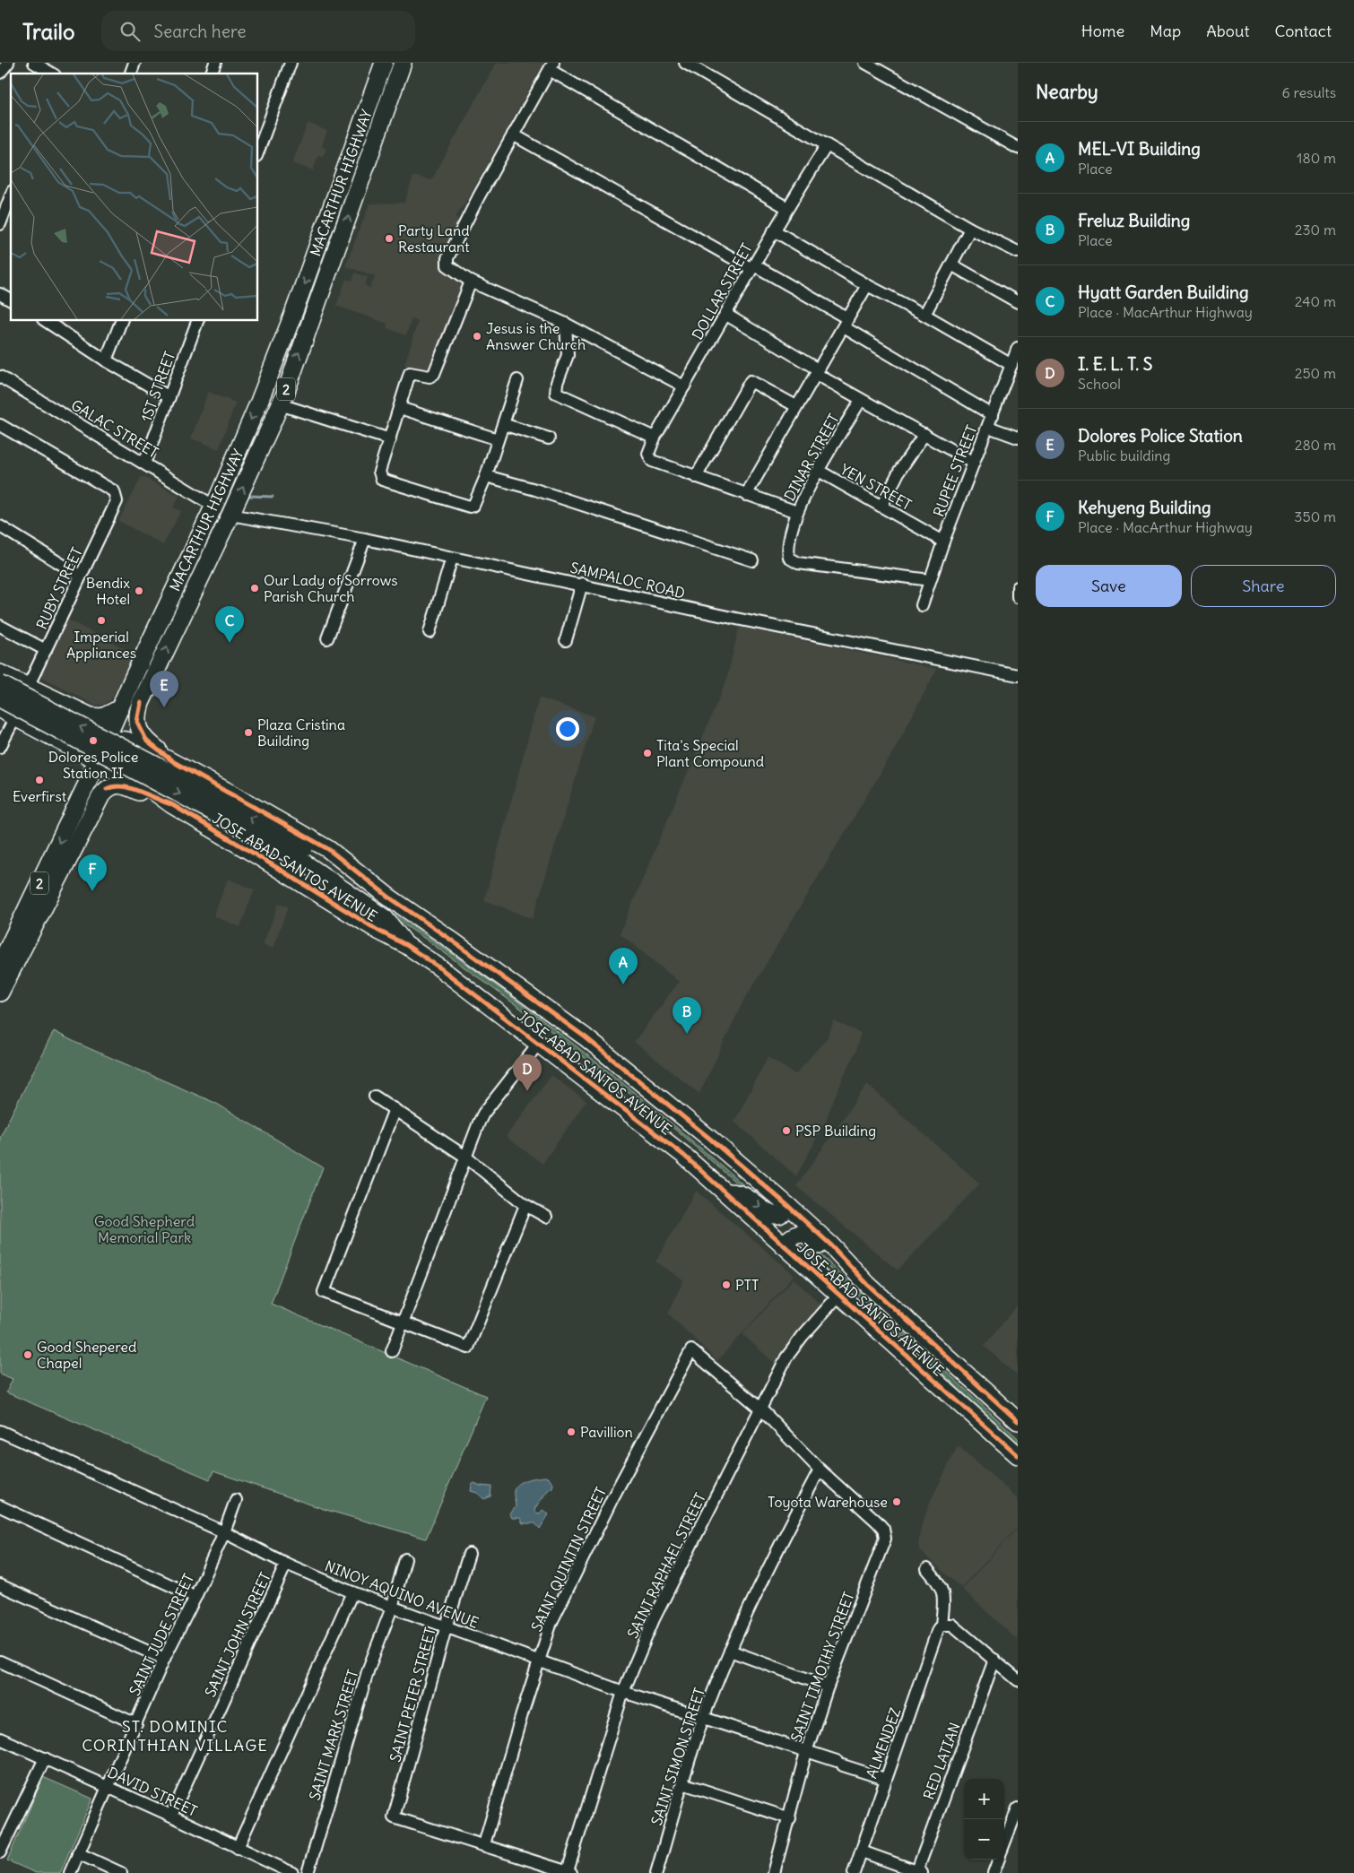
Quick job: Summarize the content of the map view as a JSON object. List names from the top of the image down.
{
  "streets": {
    "highway": ["MACARTHUR HIGHWAY", "2", "JOSE ABAD SANTOS AVENUE"],
    "street": [
      "DOLLAR STREET",
      "1ST STREET",
      "GALAC STREET",
      "DINAR STREET",
      "RUPEE STREET",
      "YEN STREET",
      "SAMPALOC ROAD",
      "RUBY STREET",
      "SAINT QUINTIN STREET",
      "SAINT RAPHAEL STREET",
      "NINOY AQUINO AVENUE",
      "SAINT JUDE STREET",
      "SAINT JOHN STREET",
      "SAINT TIMOTHY STREET",
      "SAINT PETER STREET",
      "SAINT MARK STREET",
      "ALMENDEZ",
      "SAINT SIMON STREET",
      "RED LATIAN",
      "DAVID STREET"
    ]
  },
  "crossings": [
    ["MACARTHUR HIGHWAY", "GALAC STREET"],
    ["MACARTHUR HIGHWAY", "SAMPALOC ROAD"],
    ["MACARTHUR HIGHWAY", "JOSE ABAD SANTOS AVENUE"],
    ["1ST STREET", "GALAC STREET"],
    ["DINAR STREET", "RUPEE STREET"],
    ["DINAR STREET", "YEN STREET"],
    ["RUPEE STREET", "YEN STREET"],
    ["JOSE ABAD SANTOS AVENUE", "SAINT RAPHAEL STREET"],
    ["SAINT QUINTIN STREET", "SAINT RAPHAEL STREET"],
    ["SAINT QUINTIN STREET", "NINOY AQUINO AVENUE"],
    ["SAINT QUINTIN STREET", "SAINT PETER STREET"],
    ["SAINT RAPHAEL STREET", "NINOY AQUINO AVENUE"],
    ["NINOY AQUINO AVENUE", "SAINT JUDE STREET"],
    ["NINOY AQUINO AVENUE", "SAINT JOHN STREET"],
    ["NINOY AQUINO AVENUE", "SAINT TIMOTHY STREET"],
    ["NINOY AQUINO AVENUE", "SAINT PETER STREET"],
    ["NINOY AQUINO AVENUE", "SAINT MARK STREET"],
    ["NINOY AQUINO AVENUE", "ALMENDEZ"],
    ["NINOY AQUINO AVENUE", "SAINT SIMON STREET"],
    ["SAINT JUDE STREET", "DAVID STREET"],
    ["SAINT JOHN STREET", "DAVID STREET"],
    ["SAINT TIMOTHY STREET", "SAINT SIMON STREET"]
  ],
  "districts": ["ST. DOMINIC CORINTHIAN VILLAGE"],
  "parks": ["Good Shepherd Memorial Park"],
  "places": [
    "Party Land Restaurant",
    "Jesus is the Answer Church",
    "Our Lady of Sorrows Parish Church",
    "Bendix Hotel",
    "Imperial Appliances",
    "Plaza Cristina Building",
    "Dolores Police Station II",
    "Tita's Special Plant Compound",
    "Everfirst",
    "PSP Building",
    "PTT",
    "Good Shepered Chapel",
    "Pavillion",
    "Toyota Warehouse"
  ],
  "page": {
    "header": "Trailo",
    "search": "Search here",
    "nav": [
      "Home",
      "Map",
      "About",
      "Contact"
    ],
    "heading": ["Nearby", "6 results"],
    "list": [
      {
        "mark": "A",
        "name": "MEL-VI Building",
        "note": "Place",
        "value": "180 m"
      },
      {
        "mark": "B",
        "name": "Freluz Building",
        "note": "Place",
        "value": "230 m"
      },
      {
        "mark": "C",
        "name": "Hyatt Garden Building",
        "note": "Place · MacArthur Highway",
        "value": "240 m"
      },
      {
        "mark": "D",
        "name": "I. E. L. T. S",
        "note": "School",
        "value": "250 m"
      },
      {
        "mark": "E",
        "name": "Dolores Police Station",
        "note": "Public building",
        "value": "280 m"
      },
      {
        "mark": "F",
        "name": "Kehyeng Building",
        "note": "Place · MacArthur Highway",
        "value": "350 m"
      }
    ],
    "buttons": ["Save", "Share"],
    "pins": [
      "C",
      "E",
      "F",
      "A",
      "B",
      "D"
    ],
    "map_buttons": ["+", "−"]
  }
}
